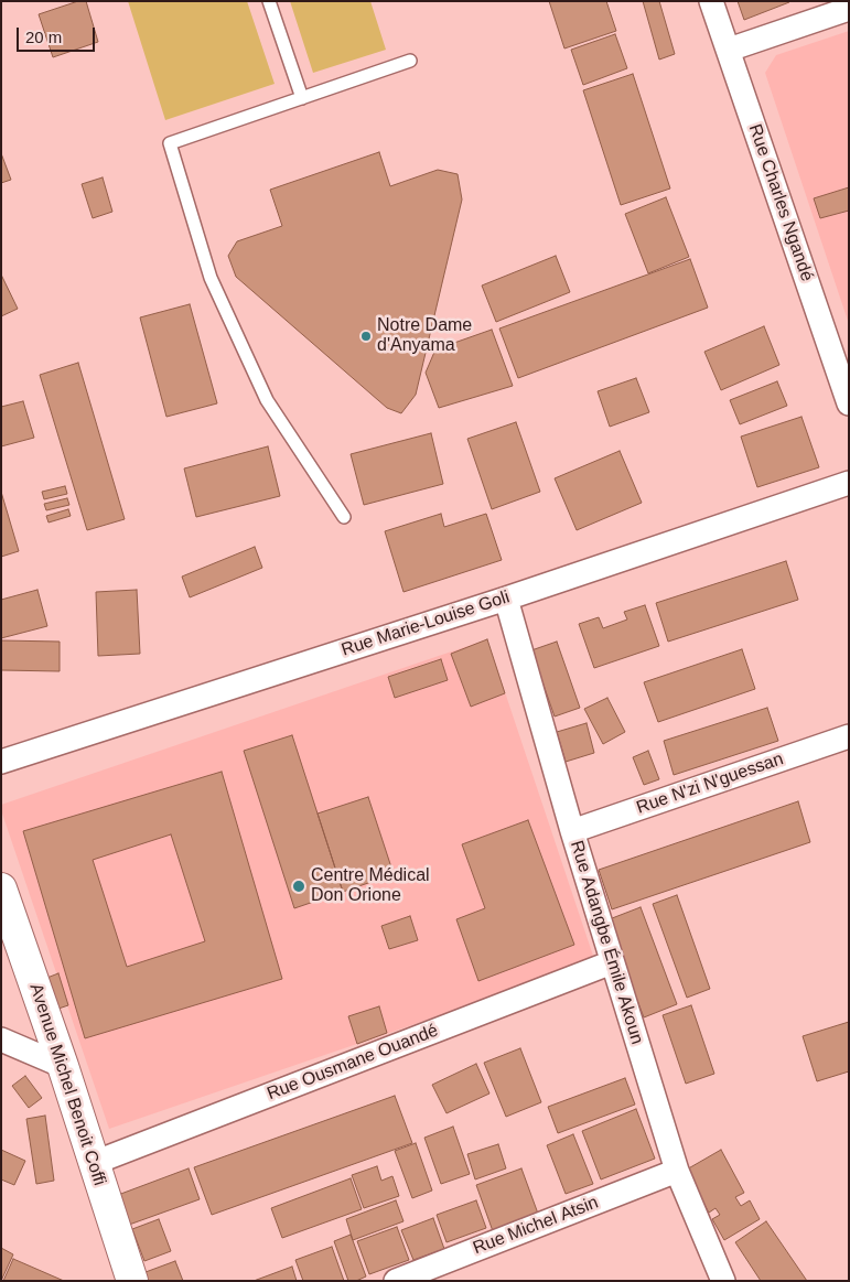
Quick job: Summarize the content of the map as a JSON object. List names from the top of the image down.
{
  "streets": {
    "street": [
      "Rue Charles Ngandé",
      "Rue Marie-Louise Goli",
      "Rue N'zi N'guessan",
      "Rue Adangbe Émile Akoun",
      "Rue Ousmane Ouandé",
      "Avenue Michel Benoit Coffi",
      "Rue Michel Atsin"
    ]
  },
  "crossings": [
    ["Rue Marie-Louise Goli", "Rue Adangbe Émile Akoun"],
    ["Rue N'zi N'guessan", "Rue Adangbe Émile Akoun"],
    ["Rue Adangbe Émile Akoun", "Rue Ousmane Ouandé"],
    ["Rue Adangbe Émile Akoun", "Rue Michel Atsin"],
    ["Rue Ousmane Ouandé", "Avenue Michel Benoit Coffi"]
  ],
  "places": ["Notre Dame d'Anyama", "Centre Médical Don Orione"],
  "scale_bar": "20 m"
}
